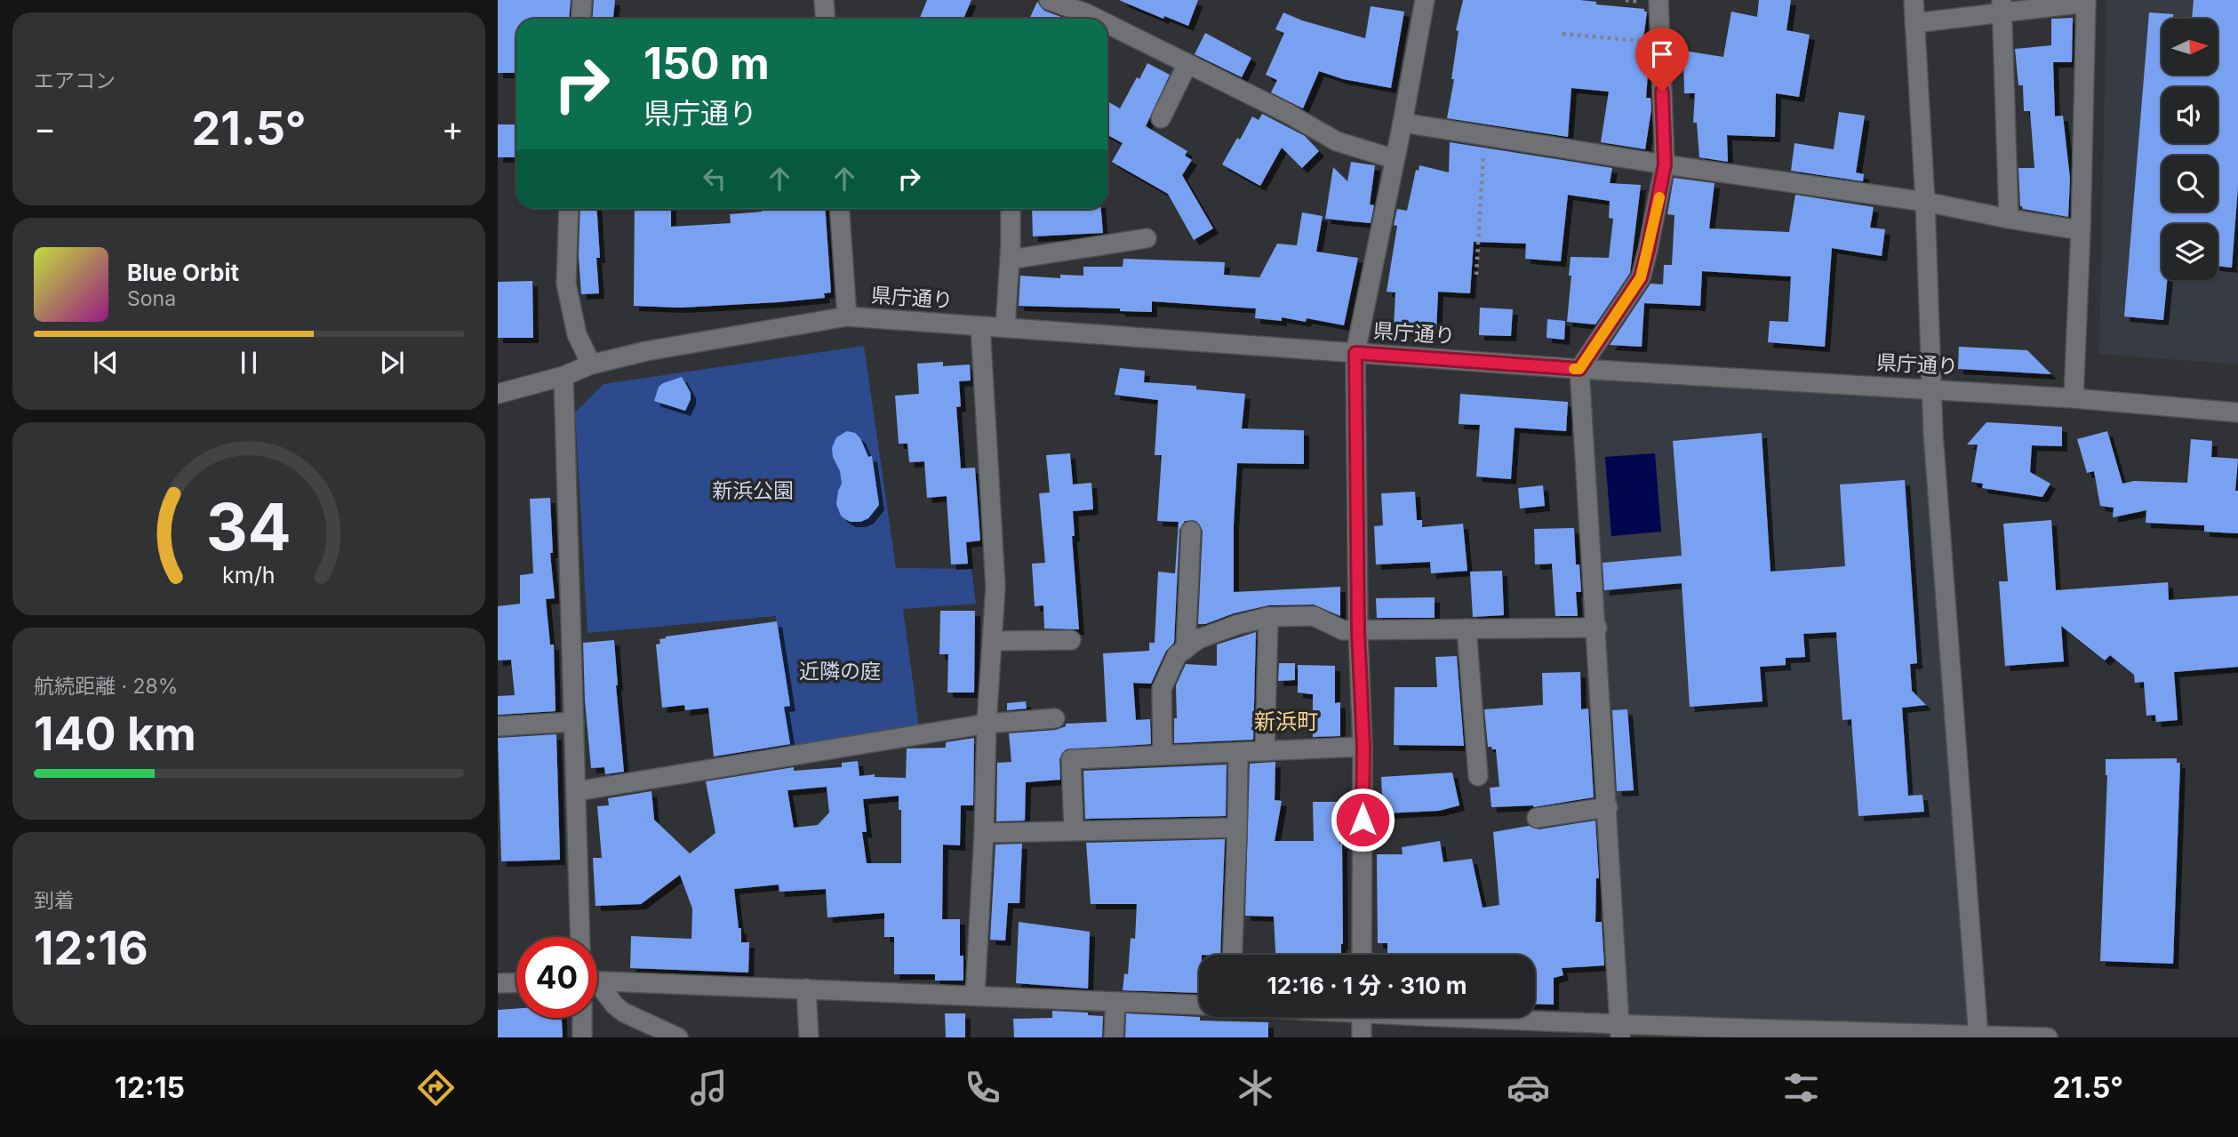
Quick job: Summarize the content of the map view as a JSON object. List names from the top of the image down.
{
  "streets": {
    "street": ["県庁通り"]
  },
  "districts": ["新浜町"],
  "parks": ["新浜公園", "近隣の庭"],
  "north": "right",
  "page": {
    "tile": [
      "エアコン",
      ["航続距離 · 28%", "140 km"],
      ["到着", "12:16"]
    ],
    "turn": ["150 m", "県庁通り"],
    "heat": ["−", "21.5°", "+"],
    "song": ["Blue Orbit", "Sona"],
    "limit": "40",
    "trip": "12:16 · 1 分 · 310 m",
    "tabs": ["12:15", "21.5°"],
    "gauge": ["34", "km/h"]
  }
}
